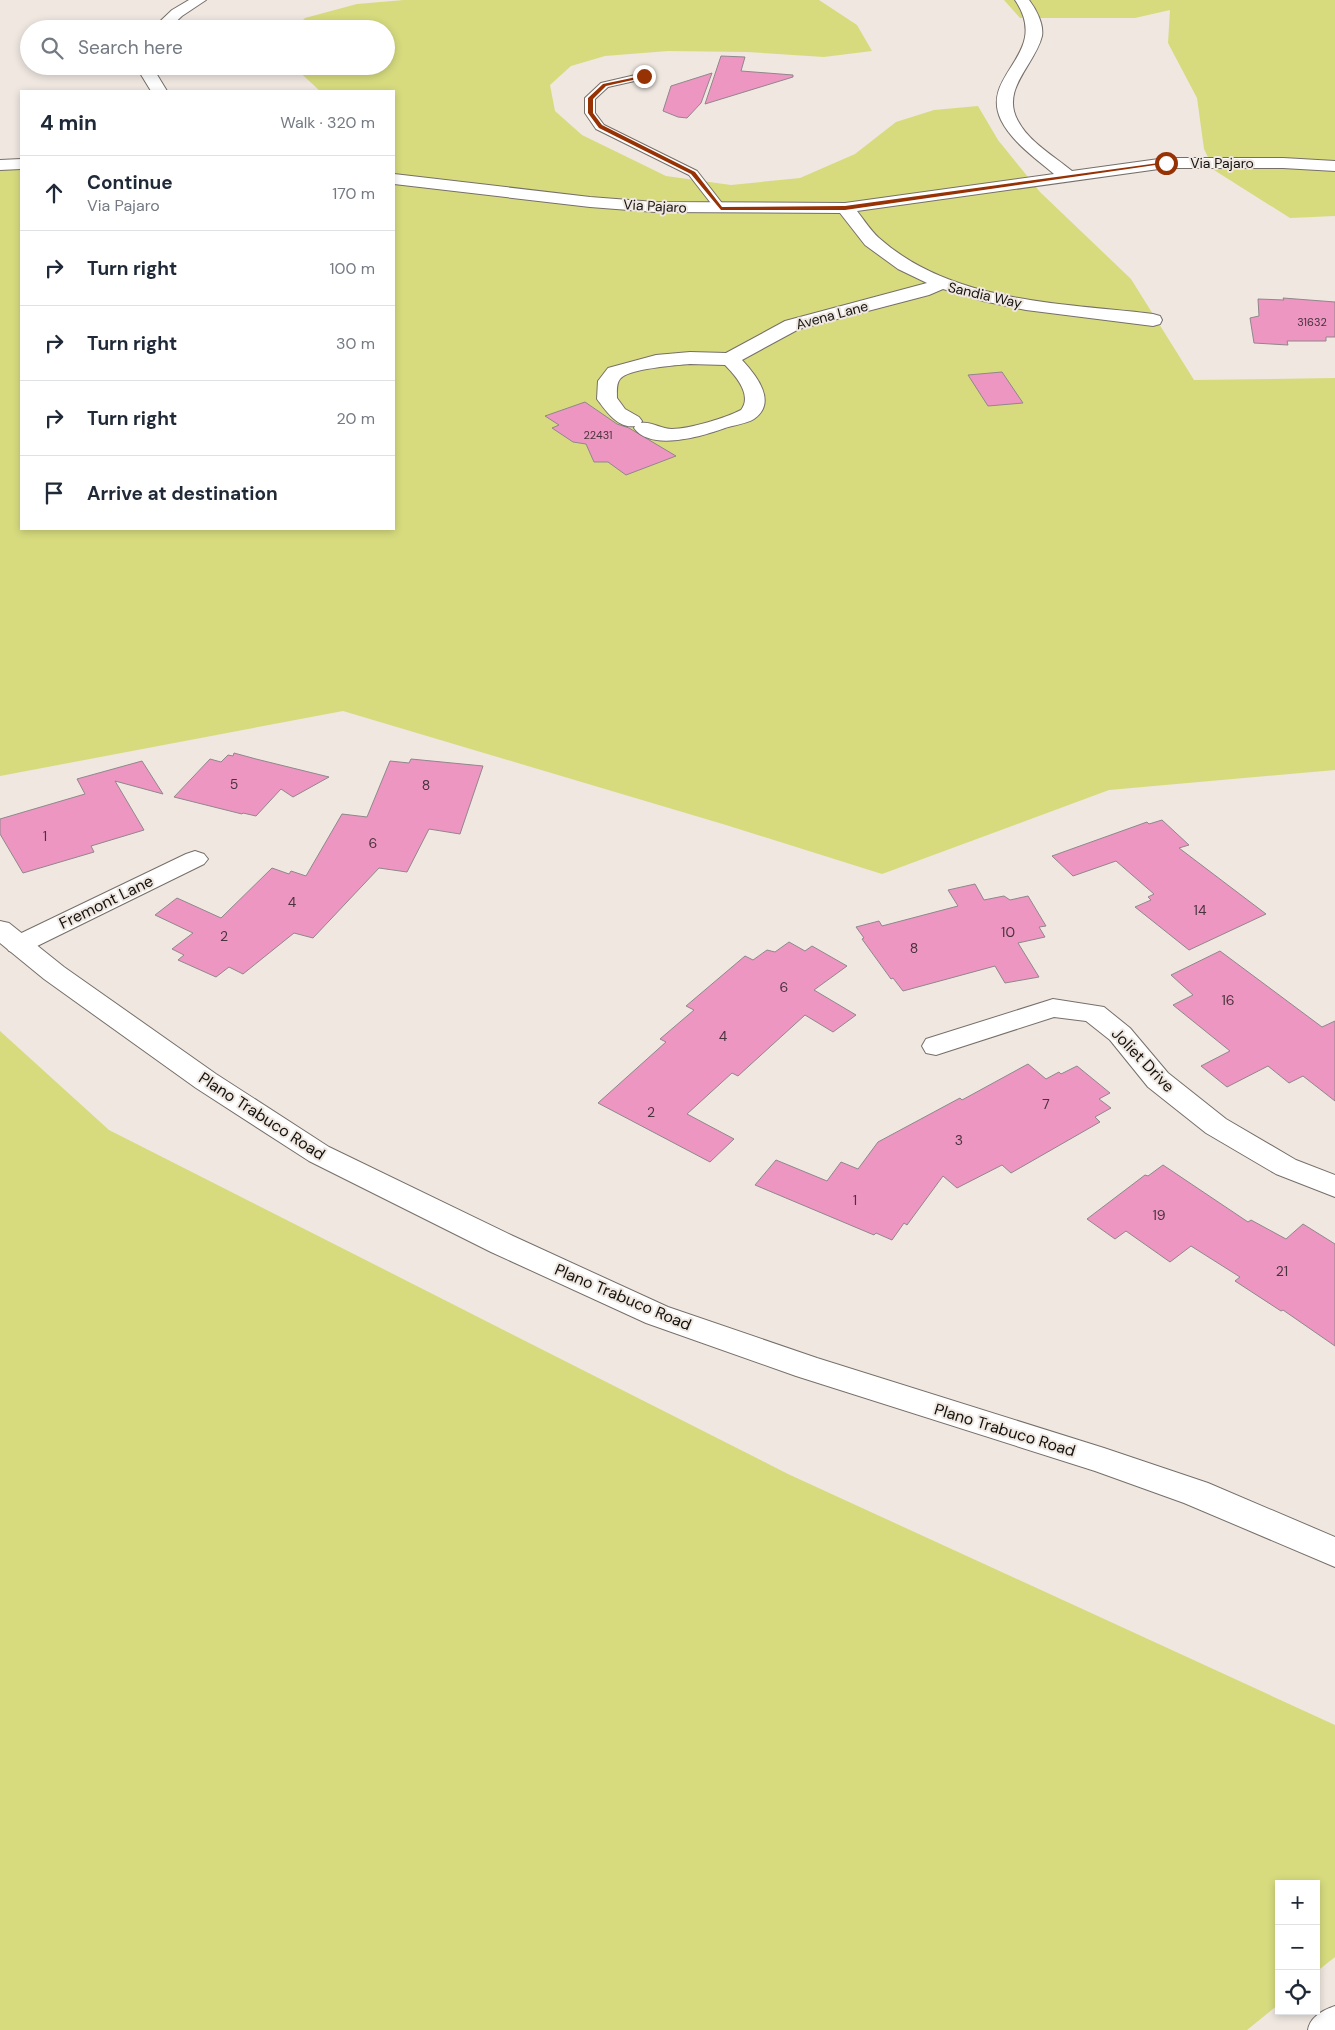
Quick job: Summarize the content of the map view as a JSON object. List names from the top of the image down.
{
  "streets": {
    "street": [
      "Via Pajaro",
      "Sandia Way",
      "Avena Lane",
      "Fremont Lane",
      "Joliet Drive",
      "Plano Trabuco Road"
    ]
  },
  "crossings": [
    ["Via Pajaro", "Sandia Way"],
    ["Sandia Way", "Avena Lane"],
    ["Fremont Lane", "Plano Trabuco Road"]
  ],
  "house_numbers": [
    "31632",
    "22431",
    "5",
    "8",
    "1",
    "6",
    "4",
    "14",
    "10",
    "2",
    "8",
    "6",
    "16",
    "4",
    "7",
    "2",
    "3",
    "1",
    "19",
    "21"
  ],
  "page": {
    "search": "Search here",
    "heading": ["4 min", "Walk · 320 m"],
    "list": [
      ["Continue", "Via Pajaro", "170 m"],
      ["Turn right", "100 m"],
      ["Turn right", "30 m"],
      ["Turn right", "20 m"],
      "Arrive at destination"
    ],
    "map_buttons": ["+", "−"]
  }
}
